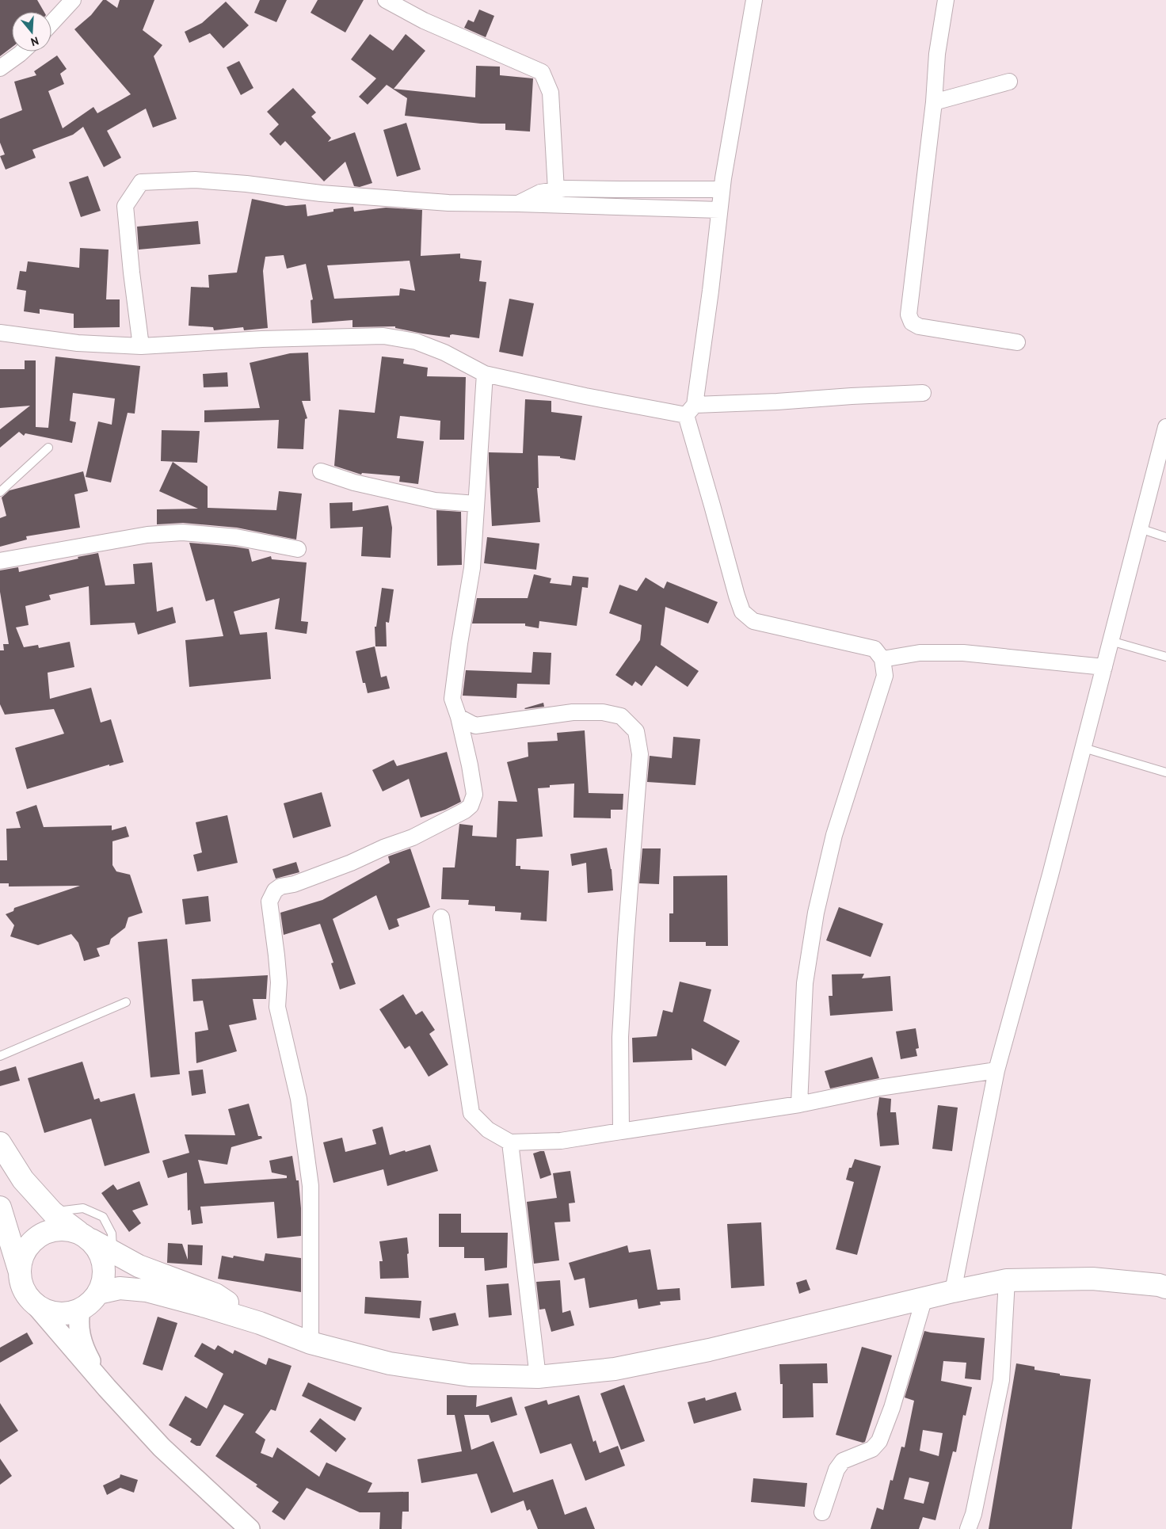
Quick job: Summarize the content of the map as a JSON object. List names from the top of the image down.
{
  "north": "bottom"
}
